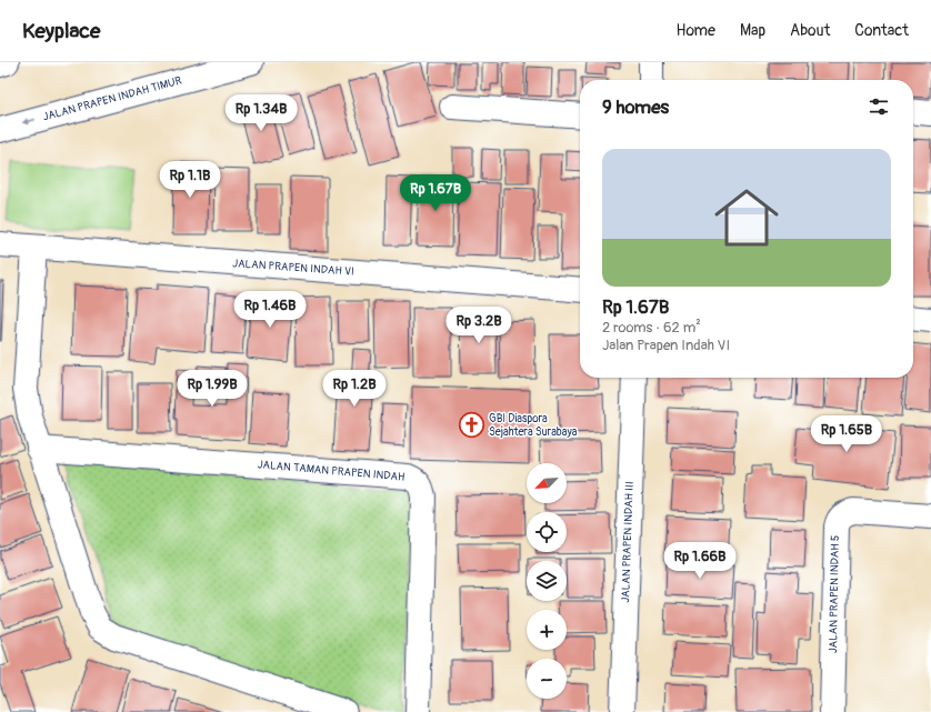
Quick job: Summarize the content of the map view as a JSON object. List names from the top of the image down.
{
  "streets": {
    "street": [
      "JALAN PRAPEN INDAH TIMUR",
      "JALAN PRAPEN INDAH VI",
      "JALAN TAMAN PRAPEN INDAH",
      "JALAN PRAPEN INDAH III",
      "JALAN PRAPEN INDAH 5"
    ]
  },
  "one_way": ["JALAN PRAPEN INDAH TIMUR"],
  "places": {
    "church": ["GBI Diaspora Sejahtera Surabaya"]
  },
  "north": "bottom left",
  "page": {
    "header": "Keyplace",
    "nav": [
      "Home",
      "Map",
      "About",
      "Contact"
    ],
    "heading": "9 homes",
    "price": [
      "Rp 1.34B",
      "Rp 1.1B",
      "Rp 1.67B",
      "Rp 1.46B",
      "Rp 3.2B",
      "Rp 1.99B",
      "Rp 1.2B",
      "Rp 1.65B",
      "Rp 1.66B"
    ],
    "list": [
      {
        "name": "Rp 1.67B",
        "note": "2 rooms · 62 m² · Jalan Prapen Indah VI"
      }
    ],
    "map_buttons": ["+", "−"]
  }
}
